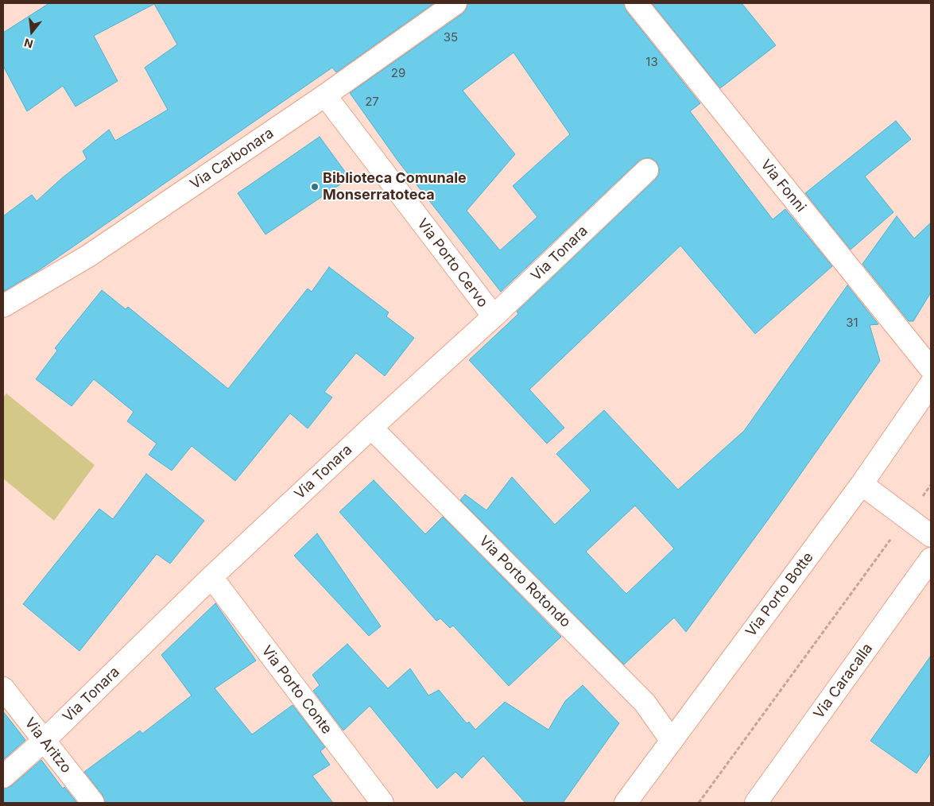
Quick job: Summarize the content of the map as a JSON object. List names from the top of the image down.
{
  "streets": {
    "street": [
      "Via Carbonara",
      "Via Fonni",
      "Via Tonara",
      "Via Porto Cervo",
      "Via Porto Rotondo",
      "Via Porto Botte",
      "Via Caracalla",
      "Via Porto Conte",
      "Via Aritzo"
    ]
  },
  "crossings": [
    ["Via Carbonara", "Via Porto Cervo"],
    ["Via Tonara", "Via Porto Cervo"],
    ["Via Tonara", "Via Porto Rotondo"],
    ["Via Tonara", "Via Porto Conte"],
    ["Via Tonara", "Via Aritzo"],
    ["Via Porto Rotondo", "Via Porto Botte"]
  ],
  "places": ["Biblioteca Comunale Monserratoteca"],
  "house_numbers": [
    "35",
    "13",
    "29",
    "27",
    "31"
  ],
  "north": "bottom"
}
